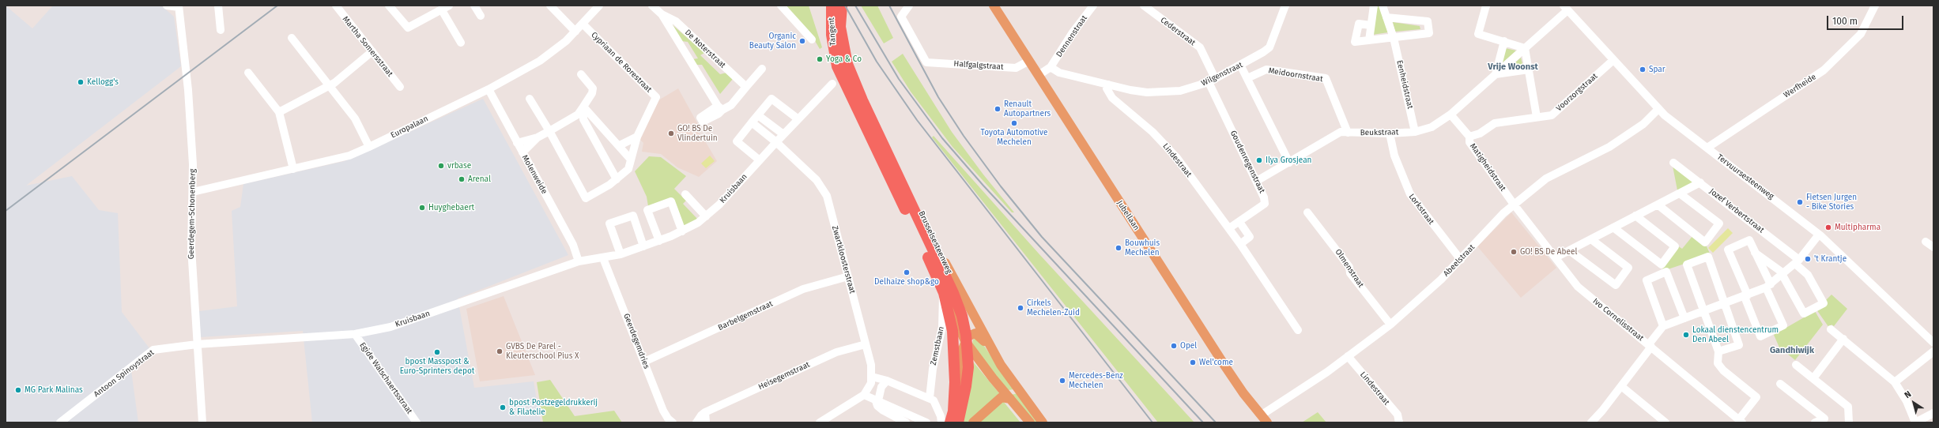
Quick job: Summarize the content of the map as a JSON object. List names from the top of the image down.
{
  "streets": {
    "highway": ["Tangent", "Brusselsesteenweg"],
    "main road": ["Jubellaan"],
    "street": [
      "Cederstraat",
      "Dennenstraat",
      "Martha Somersstraat",
      "De Noterstraat",
      "Cypriaan de Rorestraat",
      "Halfgalgstraat",
      "Wilgenstraat",
      "Meidoornstraat",
      "Eenheidstraat",
      "Werfheide",
      "Voorzorgstraat",
      "Europalaan",
      "Beukstraat",
      "Lindestraat",
      "Goudenregenstraat",
      "Matigheidstraat",
      "Molenweide",
      "Tervuursesteenweg",
      "Kruisbaan",
      "Lorkstraat",
      "Jozef Verbertstraat",
      "Geerdegem-Schonenberg",
      "Zwartkloosterstraat",
      "Abeelstraat",
      "Olmenstraat",
      "Barbelgemstraat",
      "Ivo Cornelisstraat",
      "Geerdegemdries",
      "Zemstbaan",
      "Antoon Spinoystraat",
      "Heisegemstraat",
      "Egide Walschaertsstraat"
    ]
  },
  "crossings": [
    ["Tangent", "Brusselsesteenweg"],
    ["Cederstraat", "Wilgenstraat"],
    ["Cederstraat", "Goudenregenstraat"],
    ["Dennenstraat", "Wilgenstraat"],
    ["Cypriaan de Rorestraat", "Europalaan"],
    ["Halfgalgstraat", "Jubellaan"],
    ["Wilgenstraat", "Lindestraat"],
    ["Wilgenstraat", "Goudenregenstraat"],
    ["Meidoornstraat", "Beukstraat"],
    ["Eenheidstraat", "Beukstraat"],
    ["Werfheide", "Tervuursesteenweg"],
    ["Voorzorgstraat", "Matigheidstraat"],
    ["Voorzorgstraat", "Tervuursesteenweg"],
    ["Europalaan", "Molenweide"],
    ["Europalaan", "Geerdegem-Schonenberg"],
    ["Beukstraat", "Goudenregenstraat"],
    ["Beukstraat", "Matigheidstraat"],
    ["Beukstraat", "Tervuursesteenweg"],
    ["Beukstraat", "Lorkstraat"],
    ["Lindestraat", "Goudenregenstraat"],
    ["Lindestraat", "Abeelstraat"],
    ["Matigheidstraat", "Abeelstraat"],
    ["Matigheidstraat", "Ivo Cornelisstraat"],
    ["Molenweide", "Kruisbaan"],
    ["Tervuursesteenweg", "Abeelstraat"],
    ["Kruisbaan", "Geerdegem-Schonenberg"],
    ["Kruisbaan", "Zwartkloosterstraat"],
    ["Kruisbaan", "Geerdegemdries"],
    ["Kruisbaan", "Antoon Spinoystraat"],
    ["Kruisbaan", "Egide Walschaertsstraat"],
    ["Lorkstraat", "Abeelstraat"],
    ["Geerdegem-Schonenberg", "Antoon Spinoystraat"],
    ["Jubellaan", "Abeelstraat"],
    ["Brusselsesteenweg", "Zemstbaan"],
    ["Zwartkloosterstraat", "Barbelgemstraat"],
    ["Zwartkloosterstraat", "Heisegemstraat"],
    ["Abeelstraat", "Olmenstraat"],
    ["Abeelstraat", "Ivo Cornelisstraat"],
    ["Barbelgemstraat", "Geerdegemdries"]
  ],
  "districts": ["Vrije Woonst", "Gandhiwijk"],
  "places": [
    "Organic Beauty Salon",
    "Yoga & Co",
    "Spar",
    "Kellogg's",
    "Renault Autopartners",
    "Toyota Automotive Mechelen",
    "GO! BS De Vlindertuin",
    "Ilya Grosjean",
    "vrbase",
    "Arenal",
    "Fietsen Jurgen - Bike Stories",
    "Huyghebaert",
    "Multipharma",
    "Bouwhuis Mechelen",
    "GO! BS De Abeel",
    "'t Krantje",
    "Delhaize shop&go",
    "Cirkels Mechelen-Zuid",
    "Lokaal dienstencentrum Den Abeel",
    "Opel",
    "GVBS De Parel - Kleuterschool Pius X",
    "bpost Masspost & Euro-Sprinters depot",
    "Wel'come",
    "Mercedes-Benz Mechelen",
    "MG Park Malinas",
    "bpost Postzegeldrukkerij & Filatelie"
  ],
  "scale_bar": "100 m",
  "north": "top left"
}
